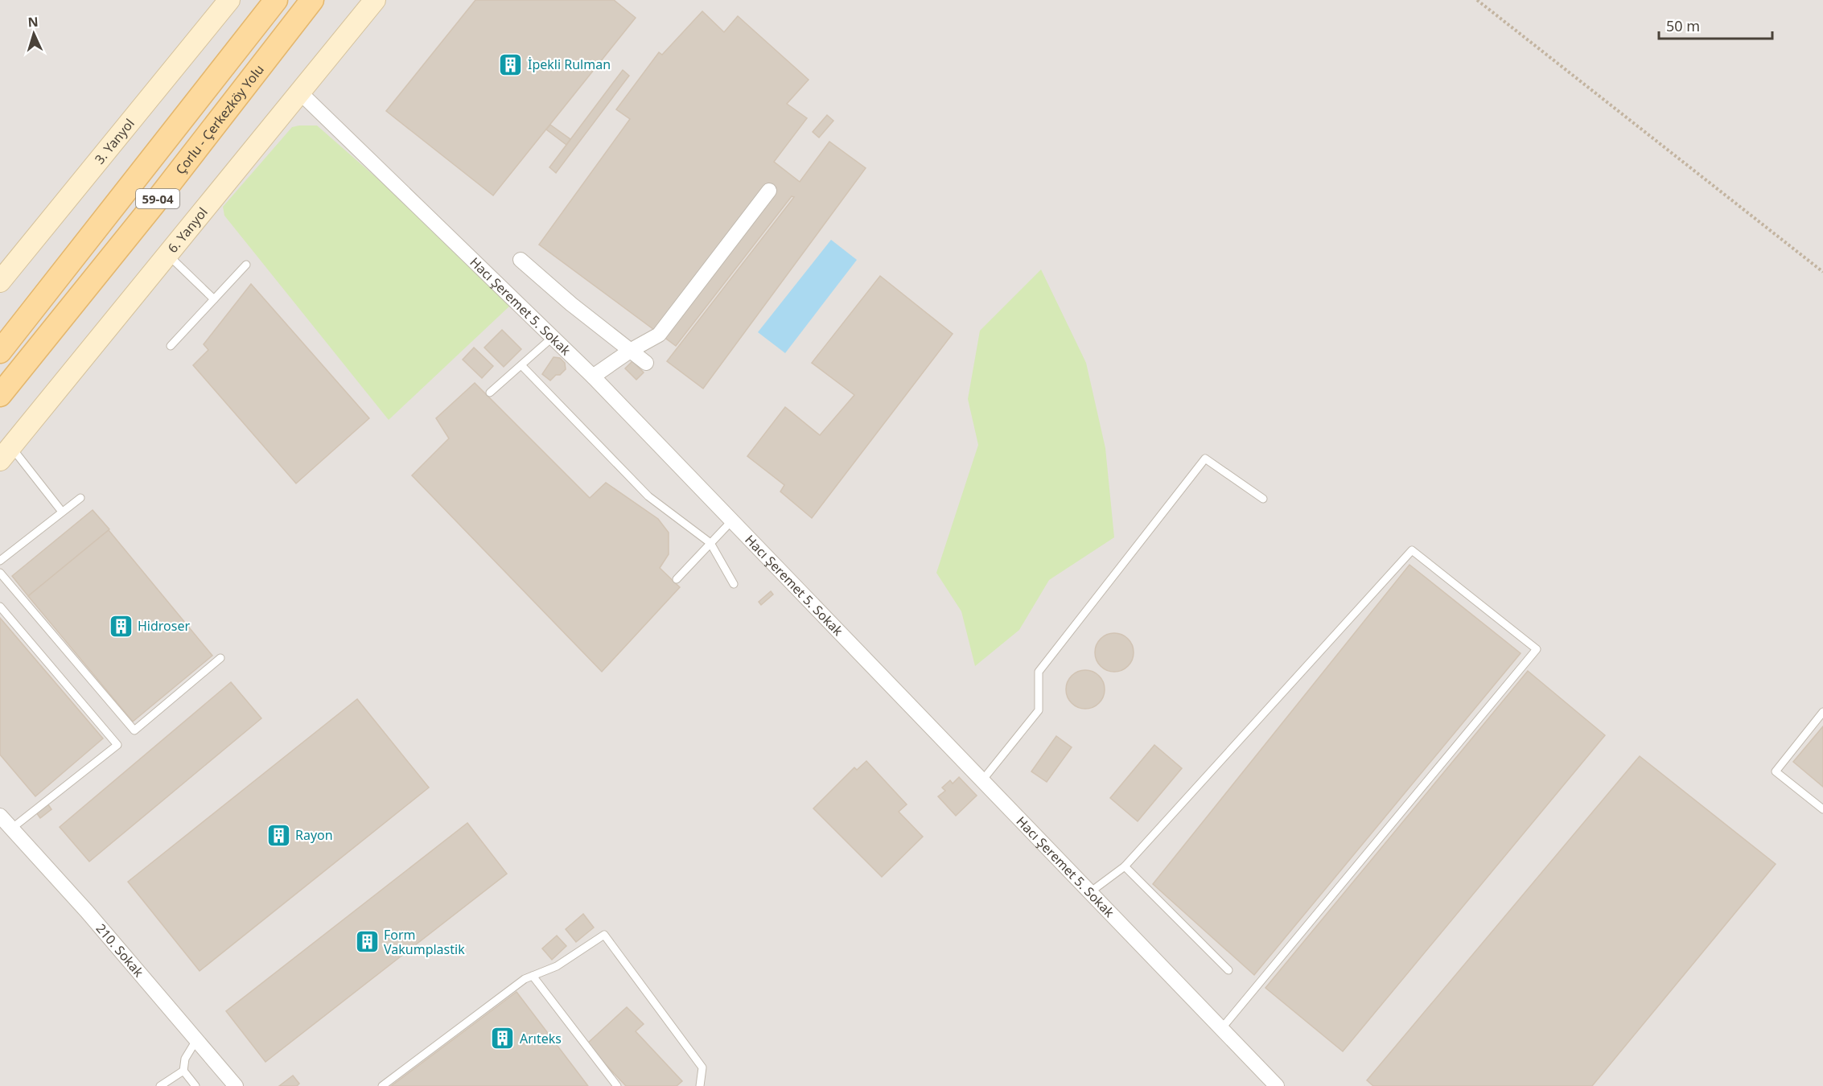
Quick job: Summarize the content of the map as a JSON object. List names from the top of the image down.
{
  "streets": {
    "main road": [
      "Çorlu - Çerkezköy Yolu",
      "3. Yanyol",
      "59-04",
      "6. Yanyol"
    ],
    "street": ["Hacı Şeremet 5. Sokak", "210. Sokak"]
  },
  "crossings": [
    ["6. Yanyol", "Hacı Şeremet 5. Sokak"]
  ],
  "places": {
    "building": [
      "İpekli Rulman",
      "Hidroser",
      "Rayon",
      "Form Vakumplastik",
      "Arıteks"
    ]
  },
  "scale_bar": "50 m",
  "north": "top"
}
